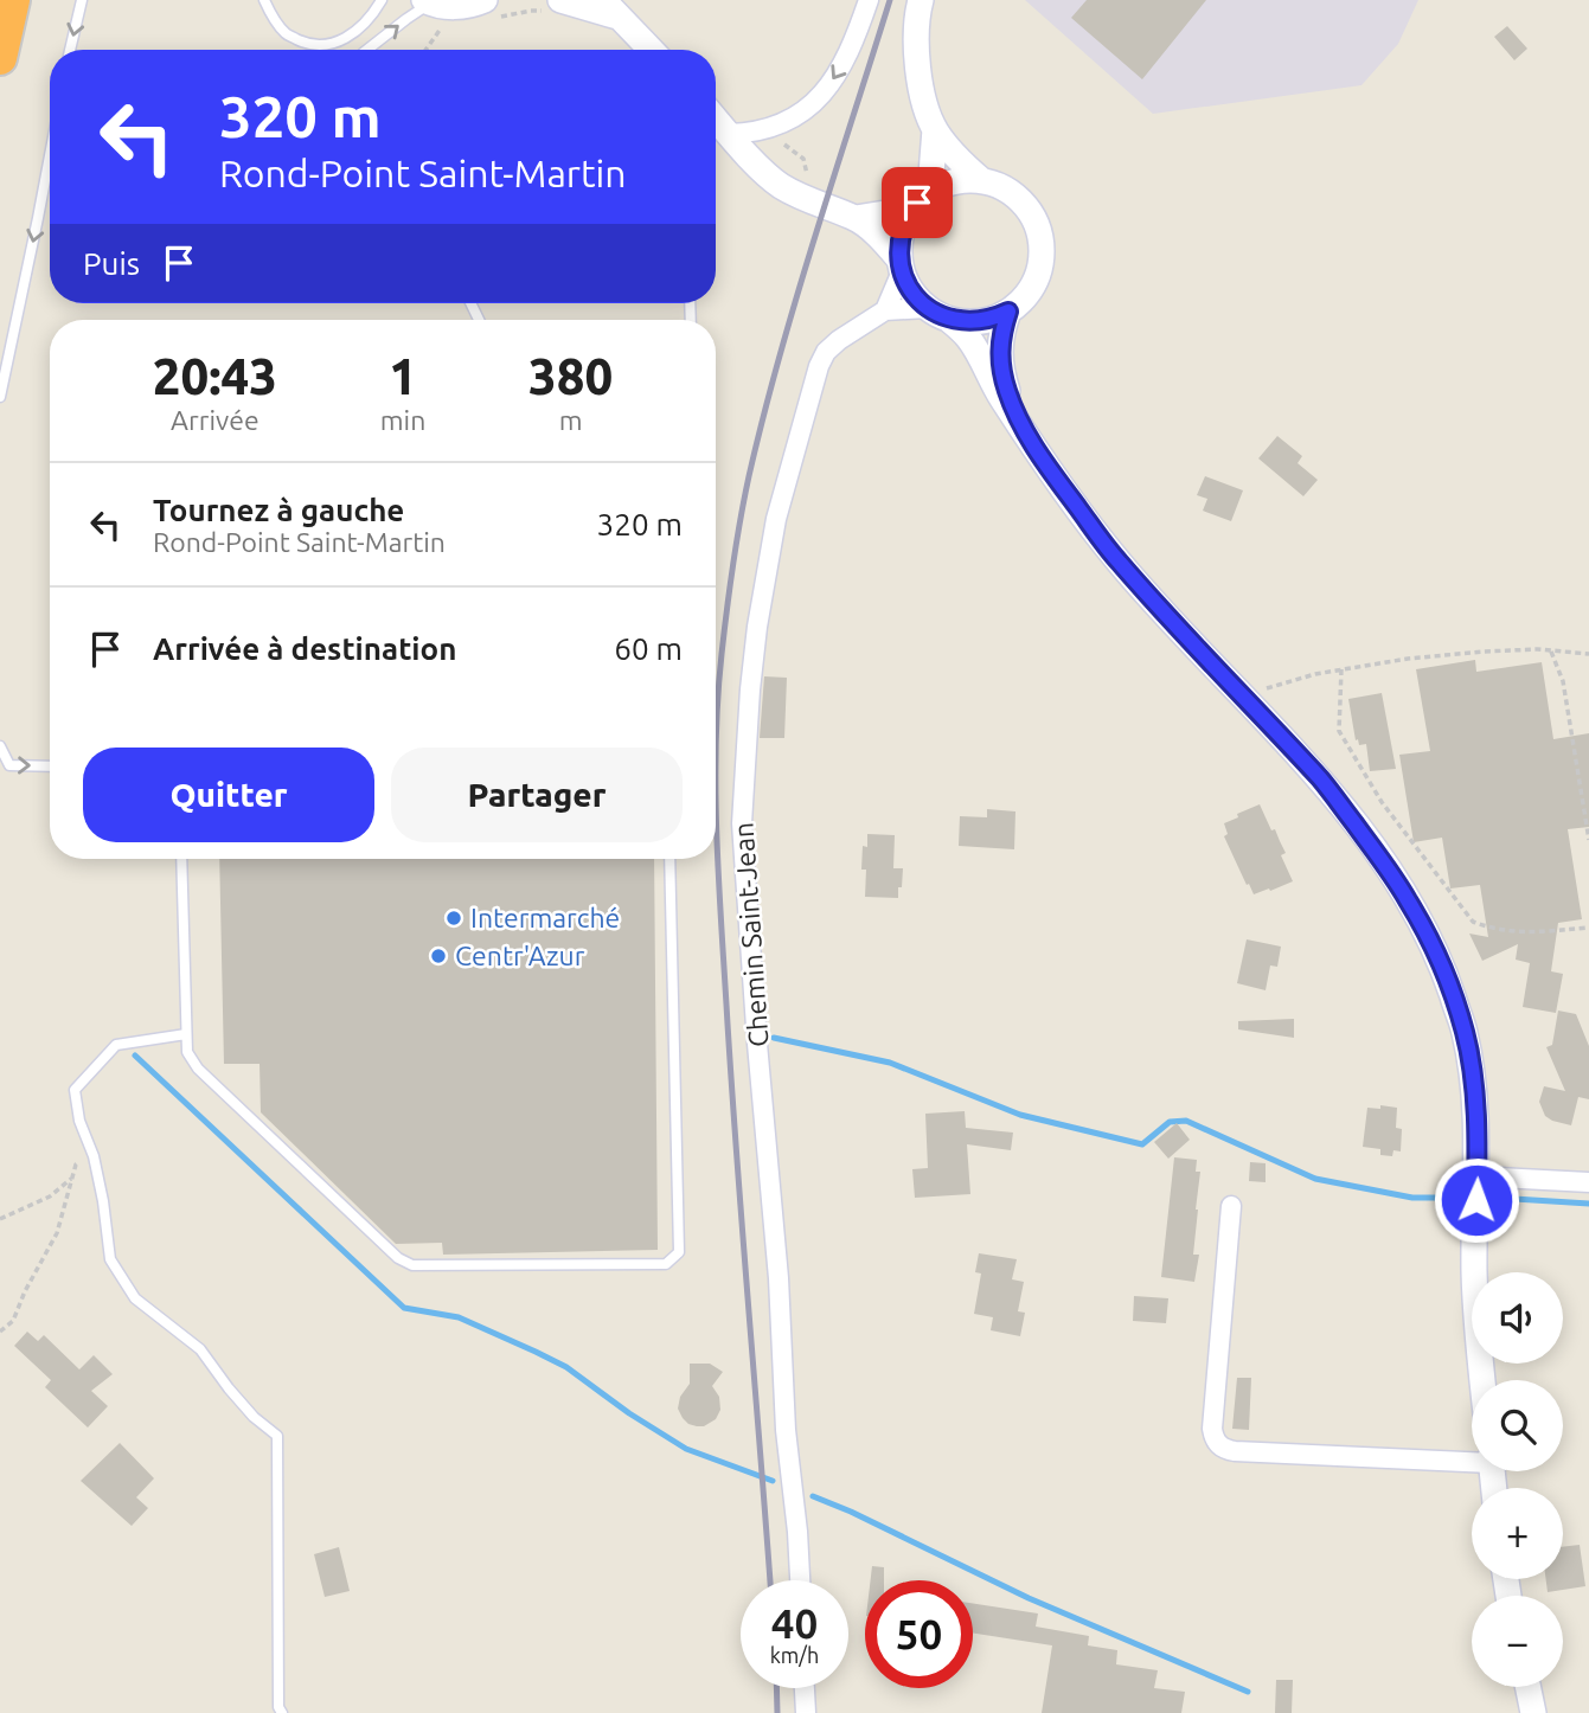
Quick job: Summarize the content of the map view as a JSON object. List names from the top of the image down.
{
  "streets": {
    "street": ["Chemin Saint-Jean"]
  },
  "places": ["Intermarché", "Centr'Azur"],
  "page": {
    "turn": ["320 m", "Rond-Point Saint-Martin"],
    "then": "Puis",
    "eta": [
      "20:43",
      "Arrivée",
      "1",
      "min",
      "380",
      "m"
    ],
    "list": [
      {
        "name": "Tournez à gauche",
        "note": "Rond-Point Saint-Martin",
        "value": "320 m"
      },
      {
        "name": "Arrivée à destination",
        "value": "60 m"
      }
    ],
    "buttons": ["Quitter", "Partager"],
    "map_buttons": ["+", "−"],
    "speed": "40 km/h",
    "limit": "50"
  }
}
